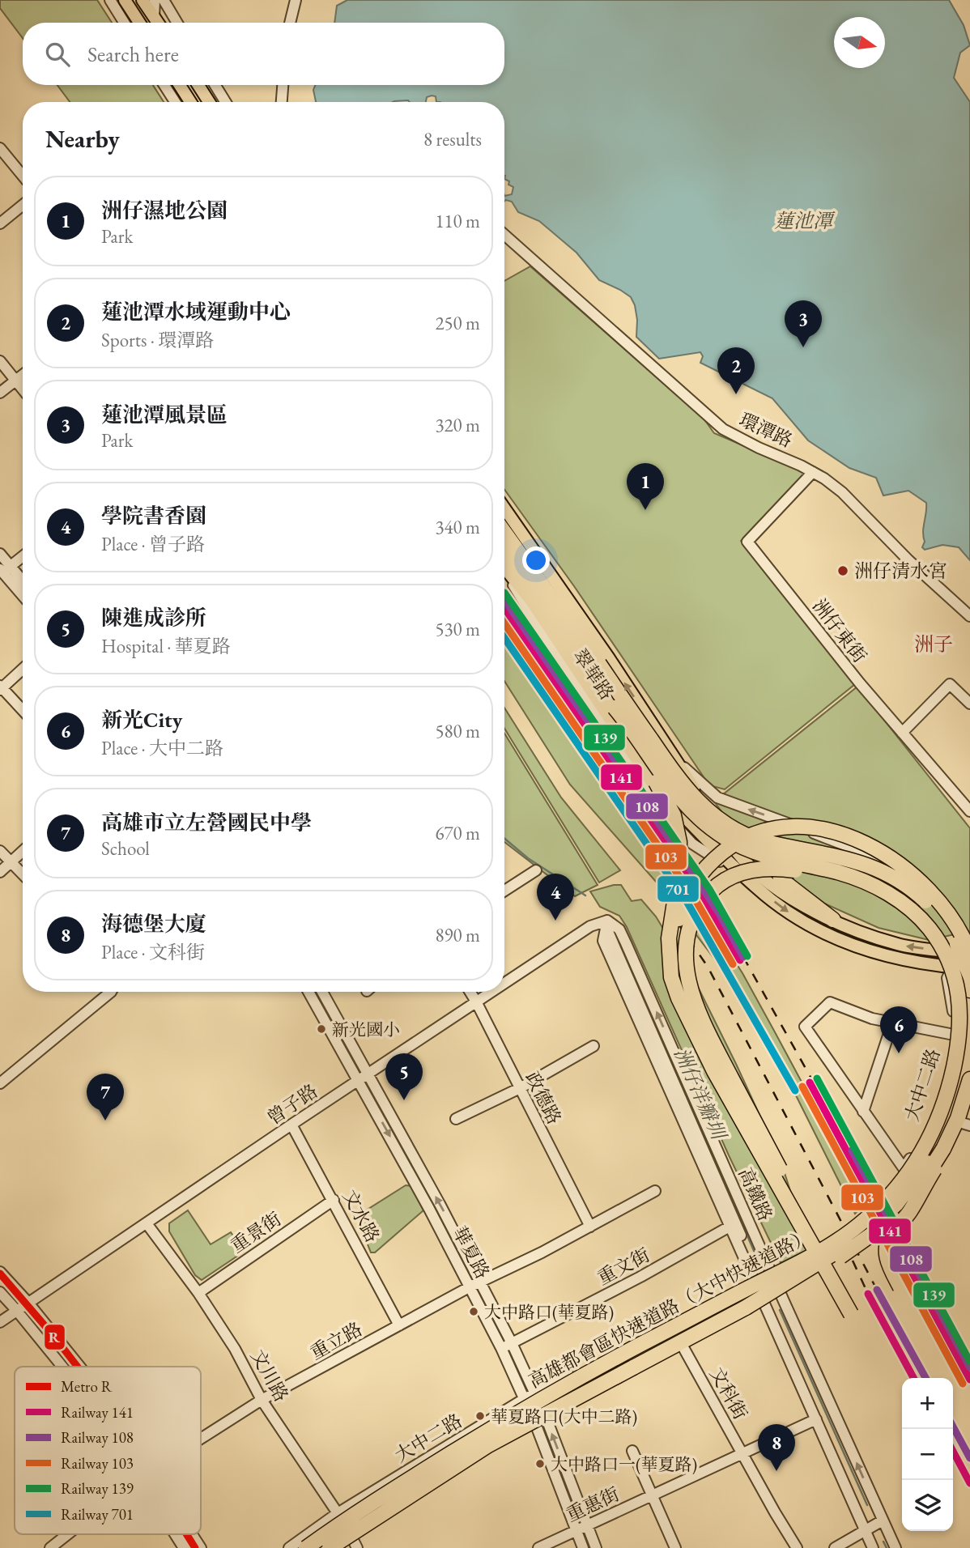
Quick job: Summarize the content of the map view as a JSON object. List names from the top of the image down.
{
  "streets": {
    "highway": ["高雄都會區快速道路（大中快速道路）"],
    "main road": ["翠華路"],
    "street": [
      "環潭路",
      "洲仔東街",
      "大中二路",
      "政德路",
      "曾子路",
      "高鐵路",
      "文水路",
      "重景街",
      "華夏路",
      "重文街",
      "重立路",
      "文川路",
      "文科街",
      "重惠街"
    ]
  },
  "crossings": [
    ["環潭路", "洲仔東街"],
    ["翠華路", "大中二路"],
    ["大中二路", "高鐵路"],
    ["大中二路", "華夏路"],
    ["大中二路", "高雄都會區快速道路（大中快速道路）"],
    ["大中二路", "文川路"],
    ["大中二路", "文科街"],
    ["政德路", "曾子路"],
    ["政德路", "重立路"],
    ["曾子路", "高鐵路"],
    ["曾子路", "文水路"],
    ["曾子路", "華夏路"],
    ["曾子路", "文川路"],
    ["高鐵路", "重文街"],
    ["高鐵路", "重惠街"],
    ["文水路", "重景街"],
    ["文水路", "重立路"],
    ["重景街", "文川路"],
    ["華夏路", "重文街"],
    ["華夏路", "重立路"],
    ["華夏路", "重惠街"],
    ["重立路", "文川路"],
    ["文科街", "重惠街"]
  ],
  "districts": ["洲子"],
  "water": ["蓮池潭", "洲仔洋瓣圳"],
  "places": [
    "洲仔清水宮",
    "新光國小",
    "大中路口(華夏路)",
    "華夏路口(大中二路)",
    "大中路口一(華夏路)"
  ],
  "lines": [
    "rail line 139",
    "rail line 108",
    "rail line 141",
    "rail line 103",
    "rail line 701",
    "metro line R"
  ],
  "legend": [
    "Metro R",
    "Railway 141",
    "Railway 108",
    "Railway 103",
    "Railway 139",
    "Railway 701"
  ],
  "north": "right",
  "page": {
    "search": "Search here",
    "heading": ["Nearby", "8 results"],
    "list": [
      {
        "mark": "1",
        "name": "洲仔濕地公園",
        "note": "Park",
        "value": "110 m"
      },
      {
        "mark": "2",
        "name": "蓮池潭水域運動中心",
        "note": "Sports · 環潭路",
        "value": "250 m"
      },
      {
        "mark": "3",
        "name": "蓮池潭風景區",
        "note": "Park",
        "value": "320 m"
      },
      {
        "mark": "4",
        "name": "學院書香園",
        "note": "Place · 曾子路",
        "value": "340 m"
      },
      {
        "mark": "5",
        "name": "陳進成診所",
        "note": "Hospital · 華夏路",
        "value": "530 m"
      },
      {
        "mark": "6",
        "name": "新光City",
        "note": "Place · 大中二路",
        "value": "580 m"
      },
      {
        "mark": "7",
        "name": "高雄市立左營國民中學",
        "note": "School",
        "value": "670 m"
      },
      {
        "mark": "8",
        "name": "海德堡大廈",
        "note": "Place · 文科街",
        "value": "890 m"
      }
    ],
    "pins": [
      "3",
      "2",
      "1",
      "4",
      "6",
      "5",
      "7",
      "8"
    ],
    "map_buttons": ["+", "−"]
  }
}
